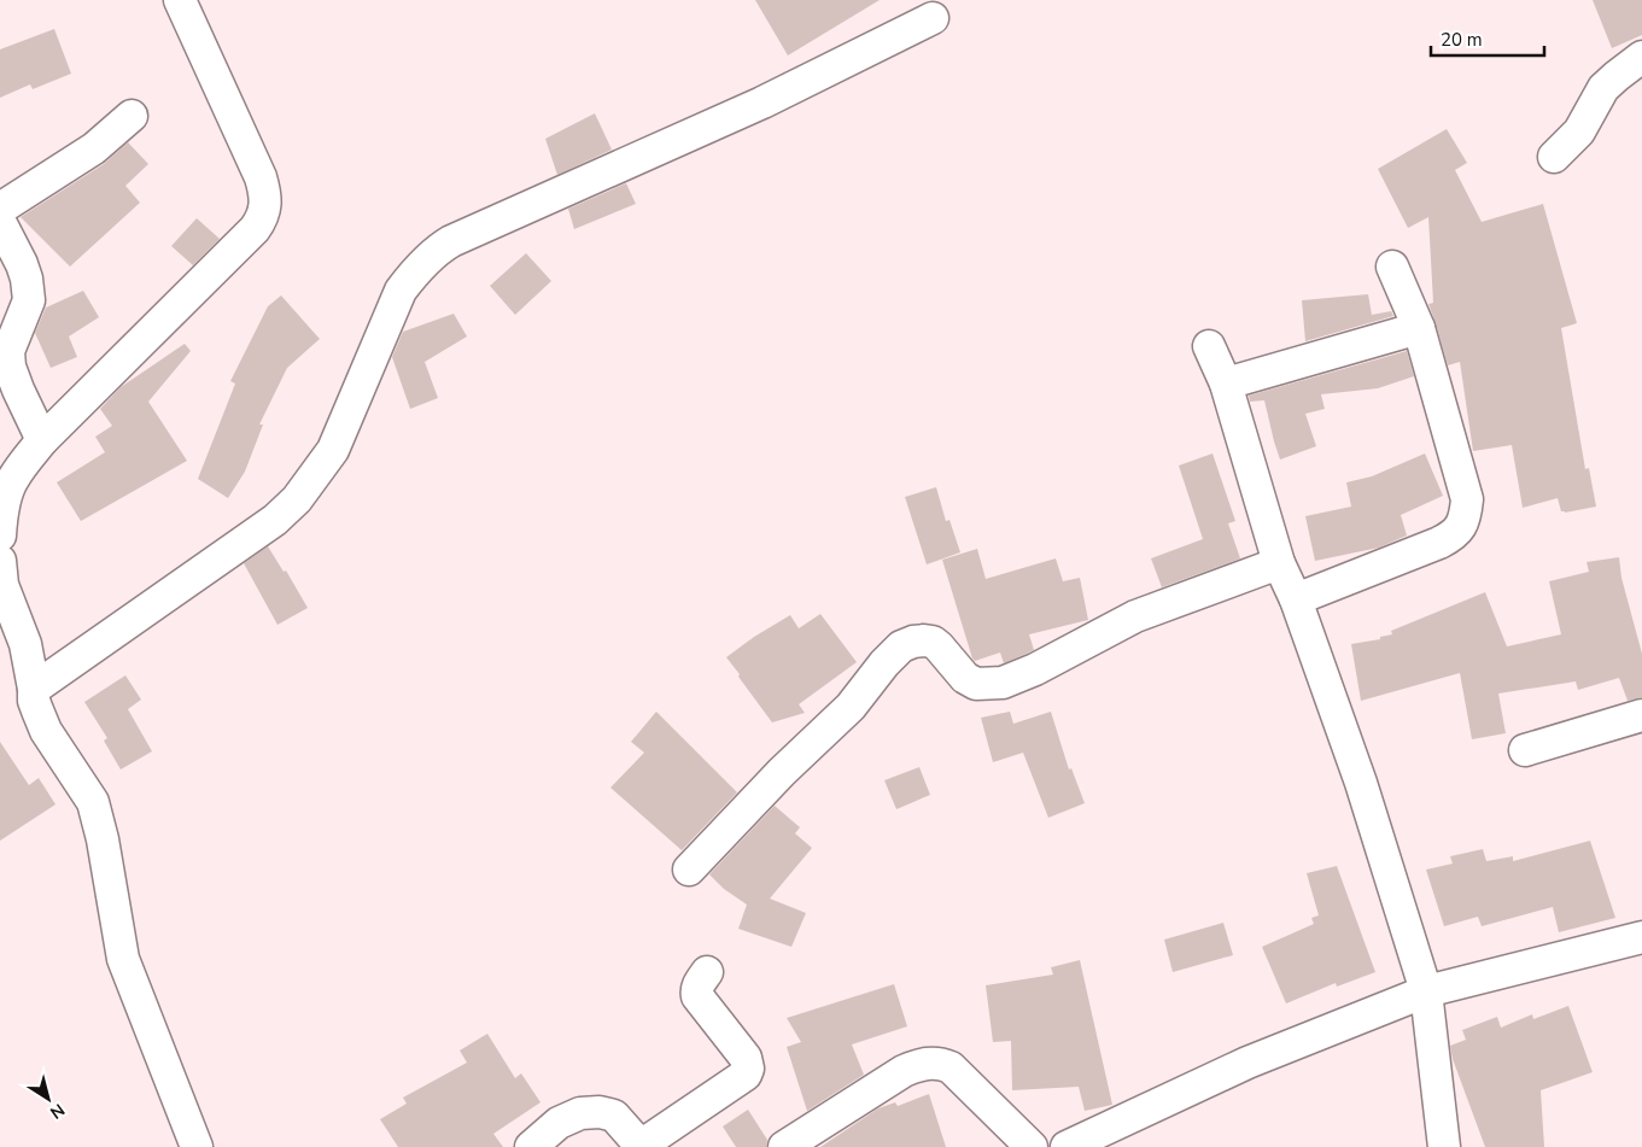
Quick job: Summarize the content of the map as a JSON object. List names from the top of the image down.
{
  "scale_bar": "20 m",
  "north": "bottom right"
}
